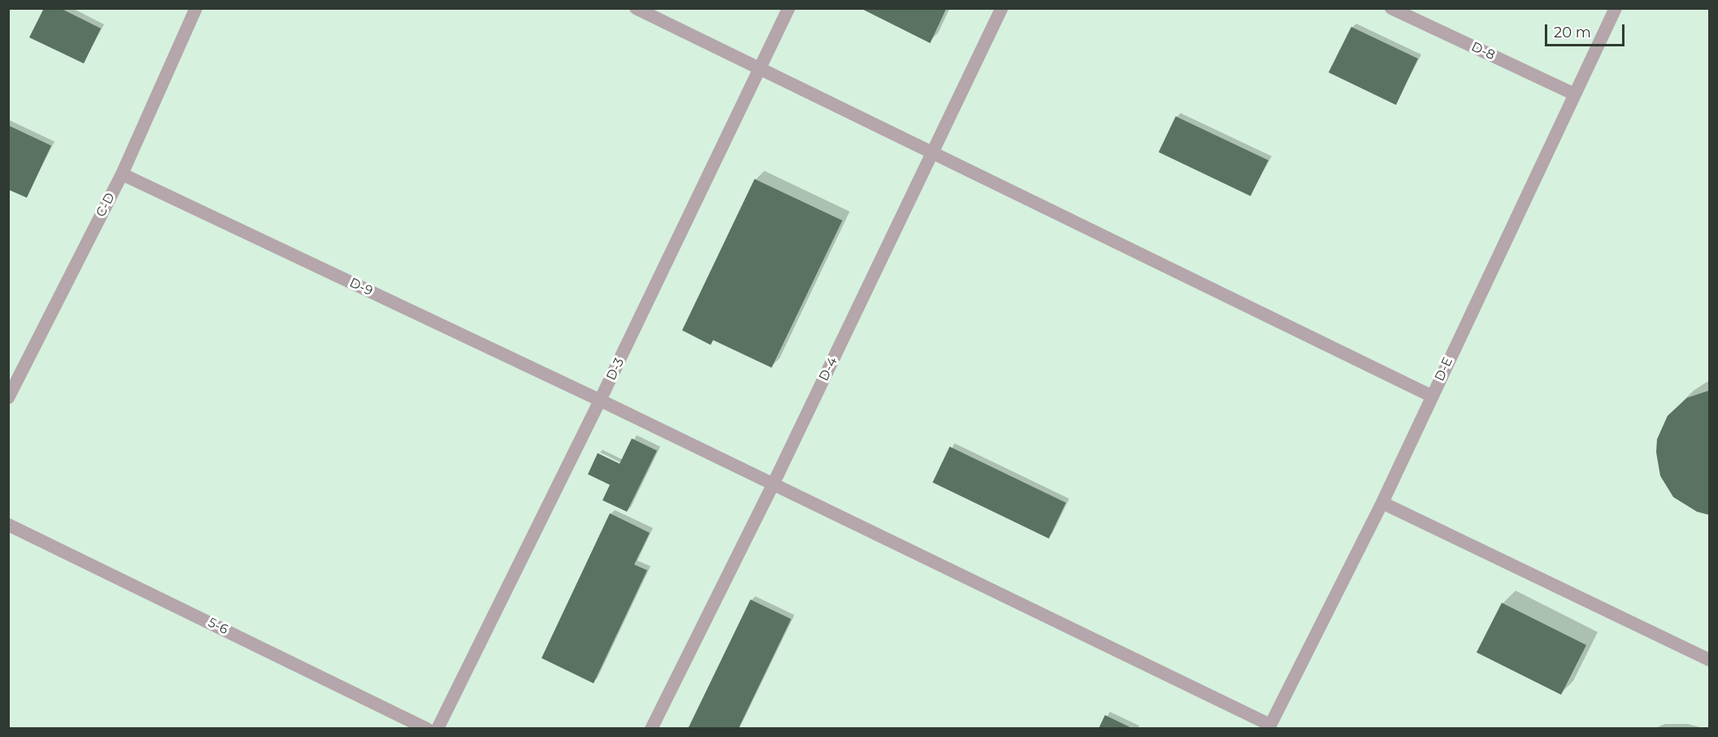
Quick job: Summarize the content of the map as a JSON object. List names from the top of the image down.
{
  "streets": {
    "lane": [
      "D-8",
      "C-D",
      "D-9",
      "D-3",
      "D-4",
      "D-E",
      "5-6"
    ]
  },
  "crossings": [
    ["D-8", "D-E"],
    ["C-D", "D-9"],
    ["D-9", "D-3"],
    ["D-9", "D-4"],
    ["D-9", "D-E"]
  ],
  "scale_bar": "20 m"
}
